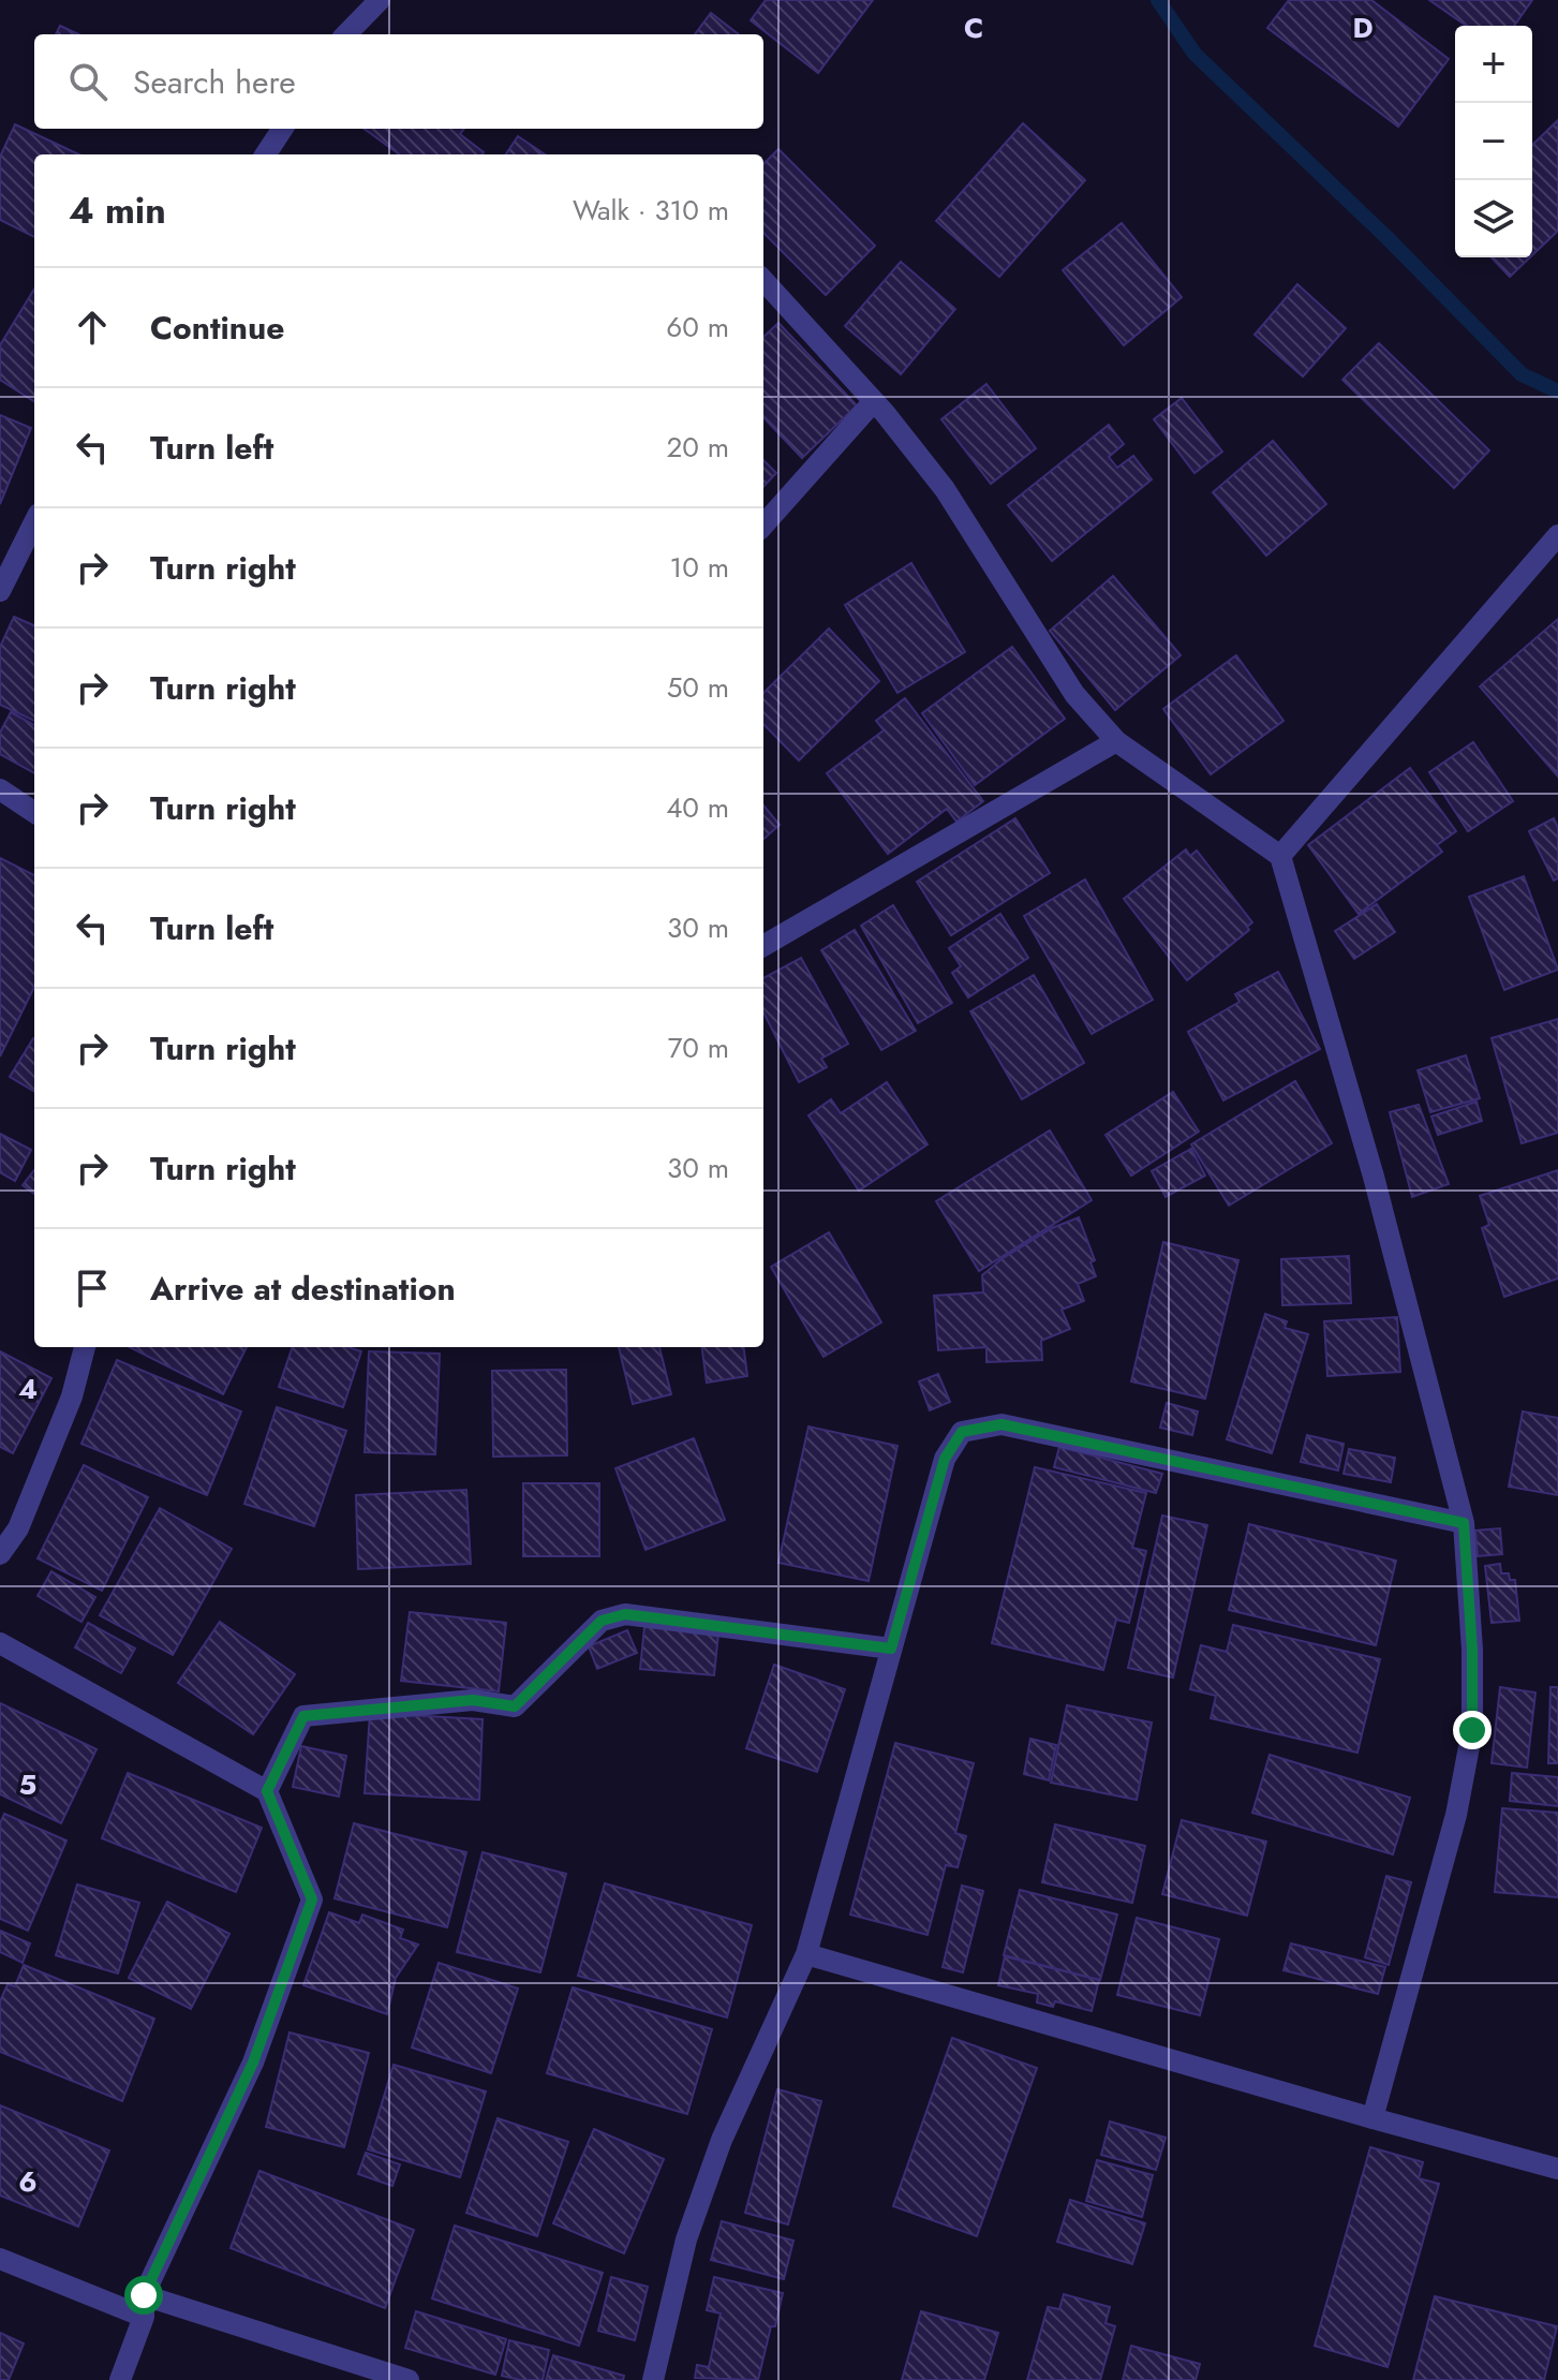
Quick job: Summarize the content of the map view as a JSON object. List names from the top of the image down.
{
  "page": {
    "map_buttons": ["+", "−"],
    "search": "Search here",
    "heading": ["4 min", "Walk · 310 m"],
    "list": [
      ["Continue", "60 m"],
      ["Turn left", "20 m"],
      ["Turn right", "10 m"],
      ["Turn right", "50 m"],
      ["Turn right", "40 m"],
      ["Turn left", "30 m"],
      ["Turn right", "70 m"],
      ["Turn right", "30 m"],
      "Arrive at destination"
    ]
  },
  "grid": {
    "columns": ["C", "D"],
    "rows": ["4", "5", "6"]
  }
}
